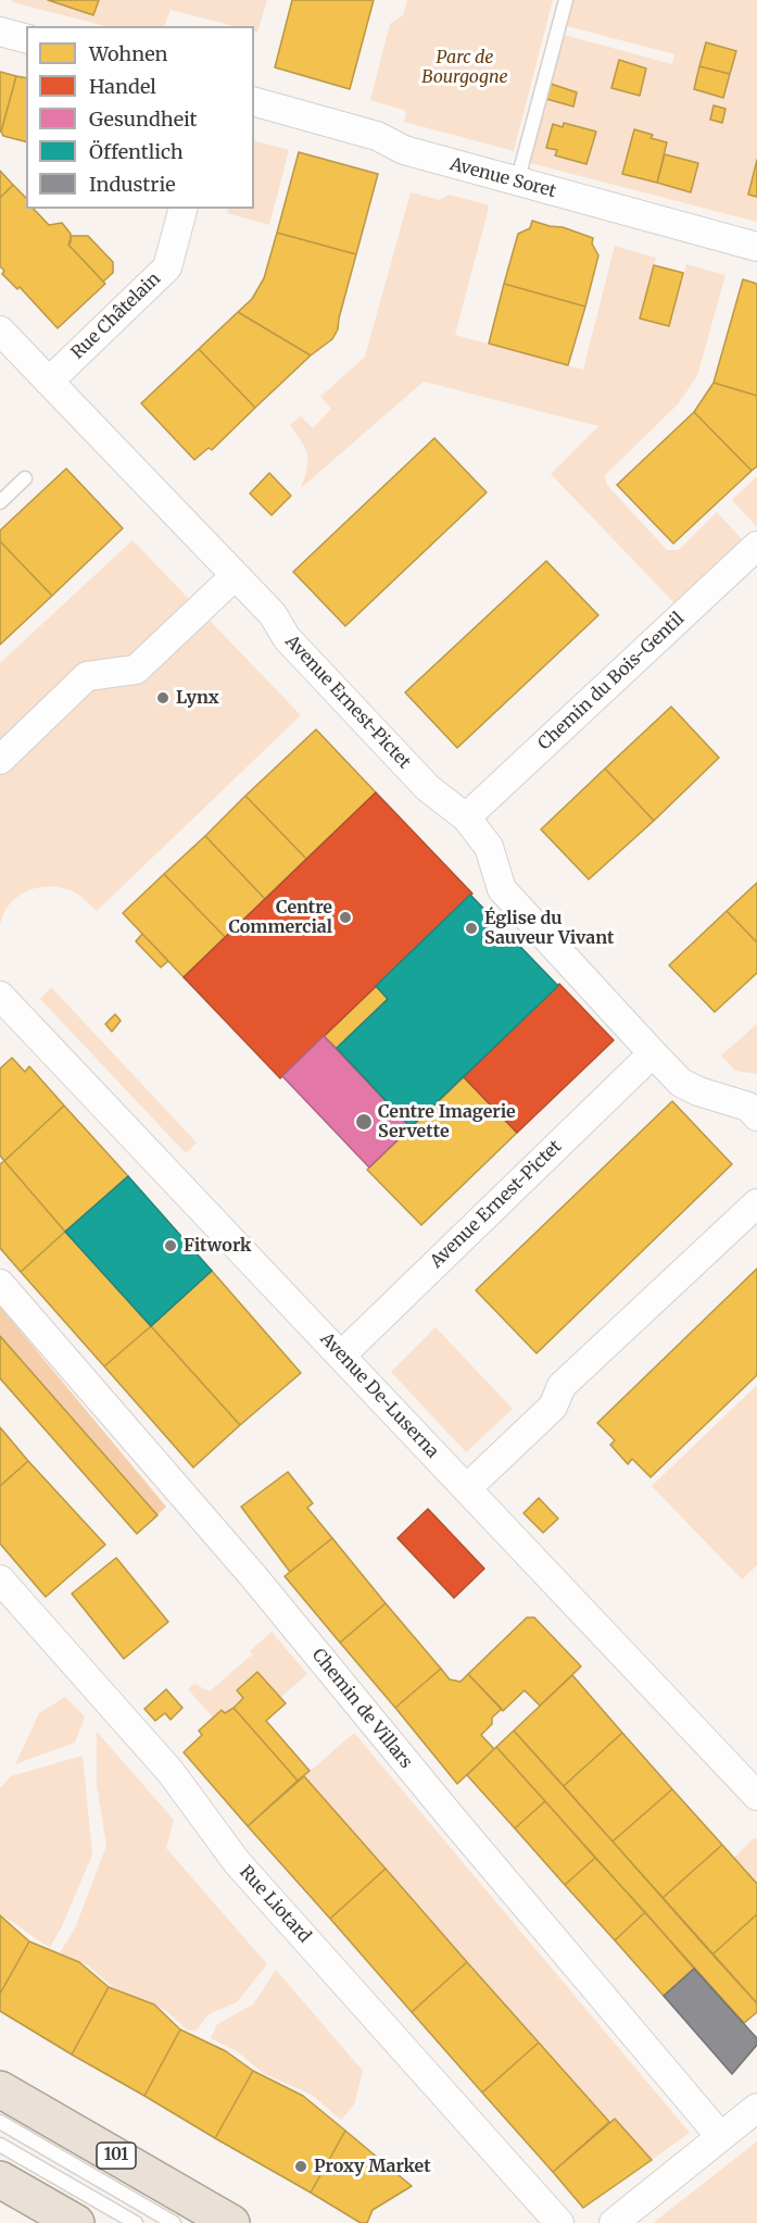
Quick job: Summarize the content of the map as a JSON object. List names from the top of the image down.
{
  "streets": {
    "main road": ["101"],
    "street": [
      "Avenue Soret",
      "Rue Châtelain",
      "Chemin du Bois-Gentil",
      "Avenue Ernest-Pictet",
      "Avenue De-Luserna",
      "Chemin de Villars",
      "Rue Liotard"
    ]
  },
  "crossings": [
    ["Rue Châtelain", "Avenue Ernest-Pictet"],
    ["Chemin du Bois-Gentil", "Avenue Ernest-Pictet"],
    ["Avenue Ernest-Pictet", "Avenue De-Luserna"]
  ],
  "parks": ["Parc de Bourgogne"],
  "places": [
    "Lynx",
    "Centre Commercial",
    "Église du Sauveur Vivant",
    "Centre Imagerie Servette",
    "Fitwork",
    "Proxy Market"
  ],
  "legend": [
    "Wohnen",
    "Handel",
    "Gesundheit",
    "Öffentlich",
    "Industrie"
  ]
}
